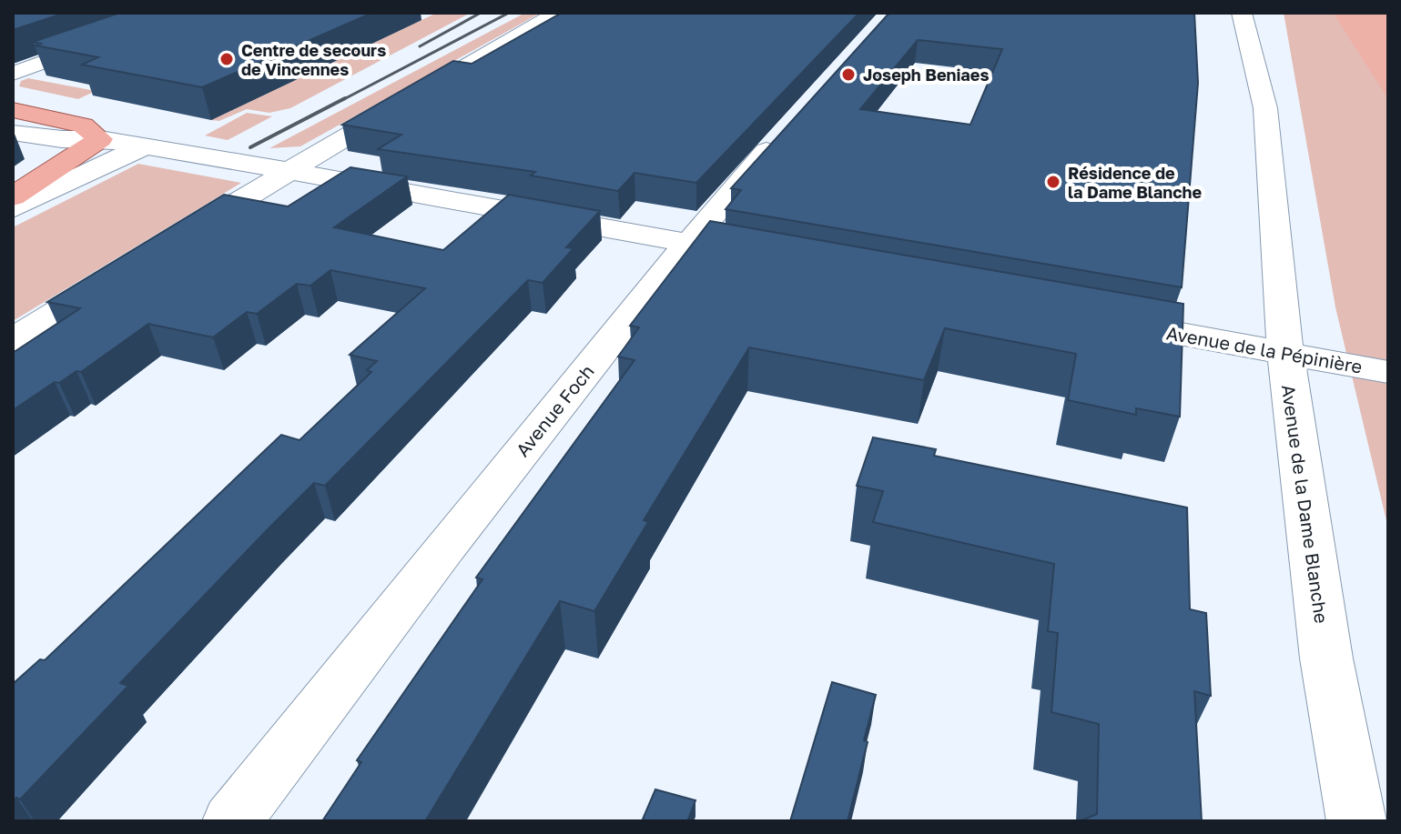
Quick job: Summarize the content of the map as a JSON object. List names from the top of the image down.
{
  "streets": {
    "street": ["Avenue de la Pépinière", "Avenue Foch", "Avenue de la Dame Blanche"]
  },
  "crossings": [
    ["Avenue de la Pépinière", "Avenue de la Dame Blanche"]
  ],
  "places": ["Centre de secours de Vincennes", "Joseph Beniaes", "Résidence de la Dame Blanche"]
}
